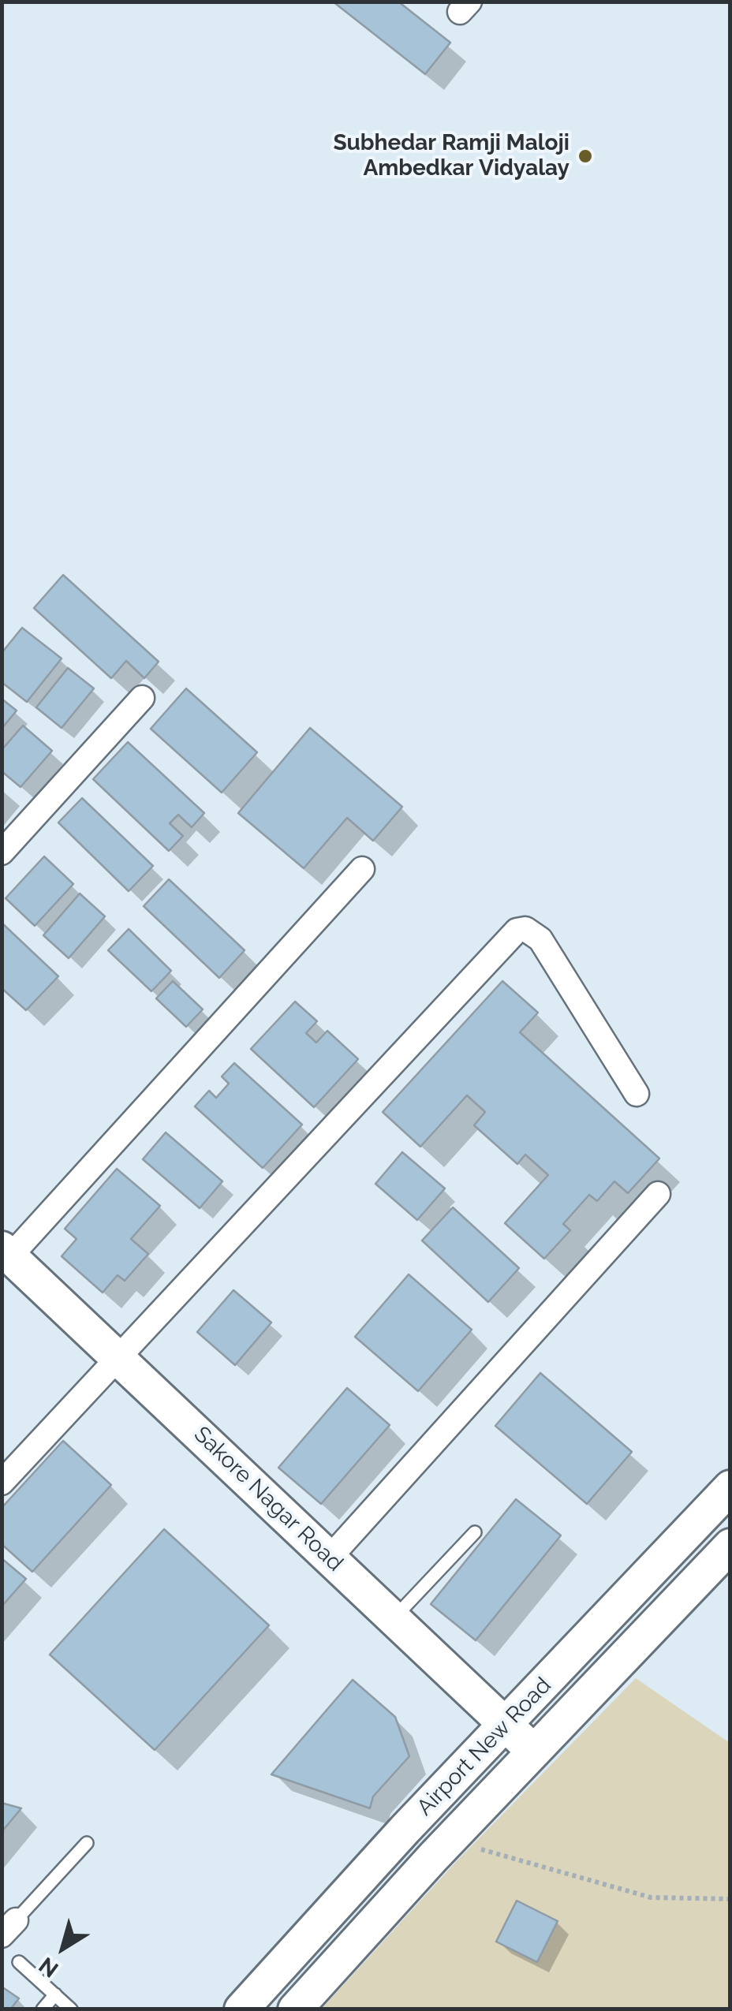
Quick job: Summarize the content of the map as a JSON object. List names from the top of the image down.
{
  "streets": {
    "main road": ["Sakore Nagar Road", "Airport New Road"]
  },
  "crossings": [
    ["Sakore Nagar Road", "Airport New Road"]
  ],
  "places": ["Subhedar Ramji Maloji Ambedkar Vidyalay"],
  "north": "bottom left"
}
